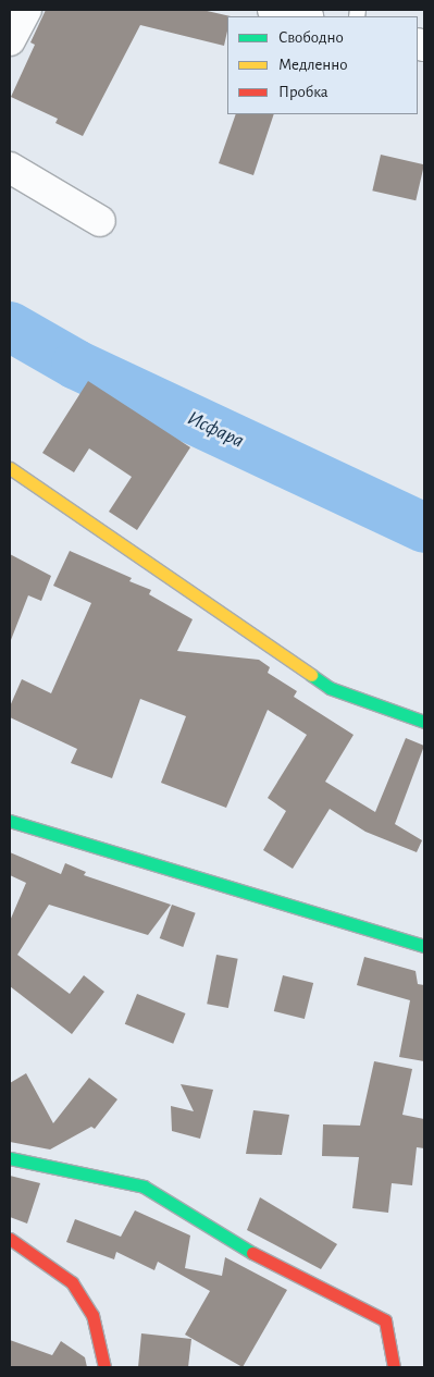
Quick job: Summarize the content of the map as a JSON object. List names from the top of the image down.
{
  "water": ["Исфара"],
  "legend": ["Свободно", "Медленно", "Пробка"]
}
